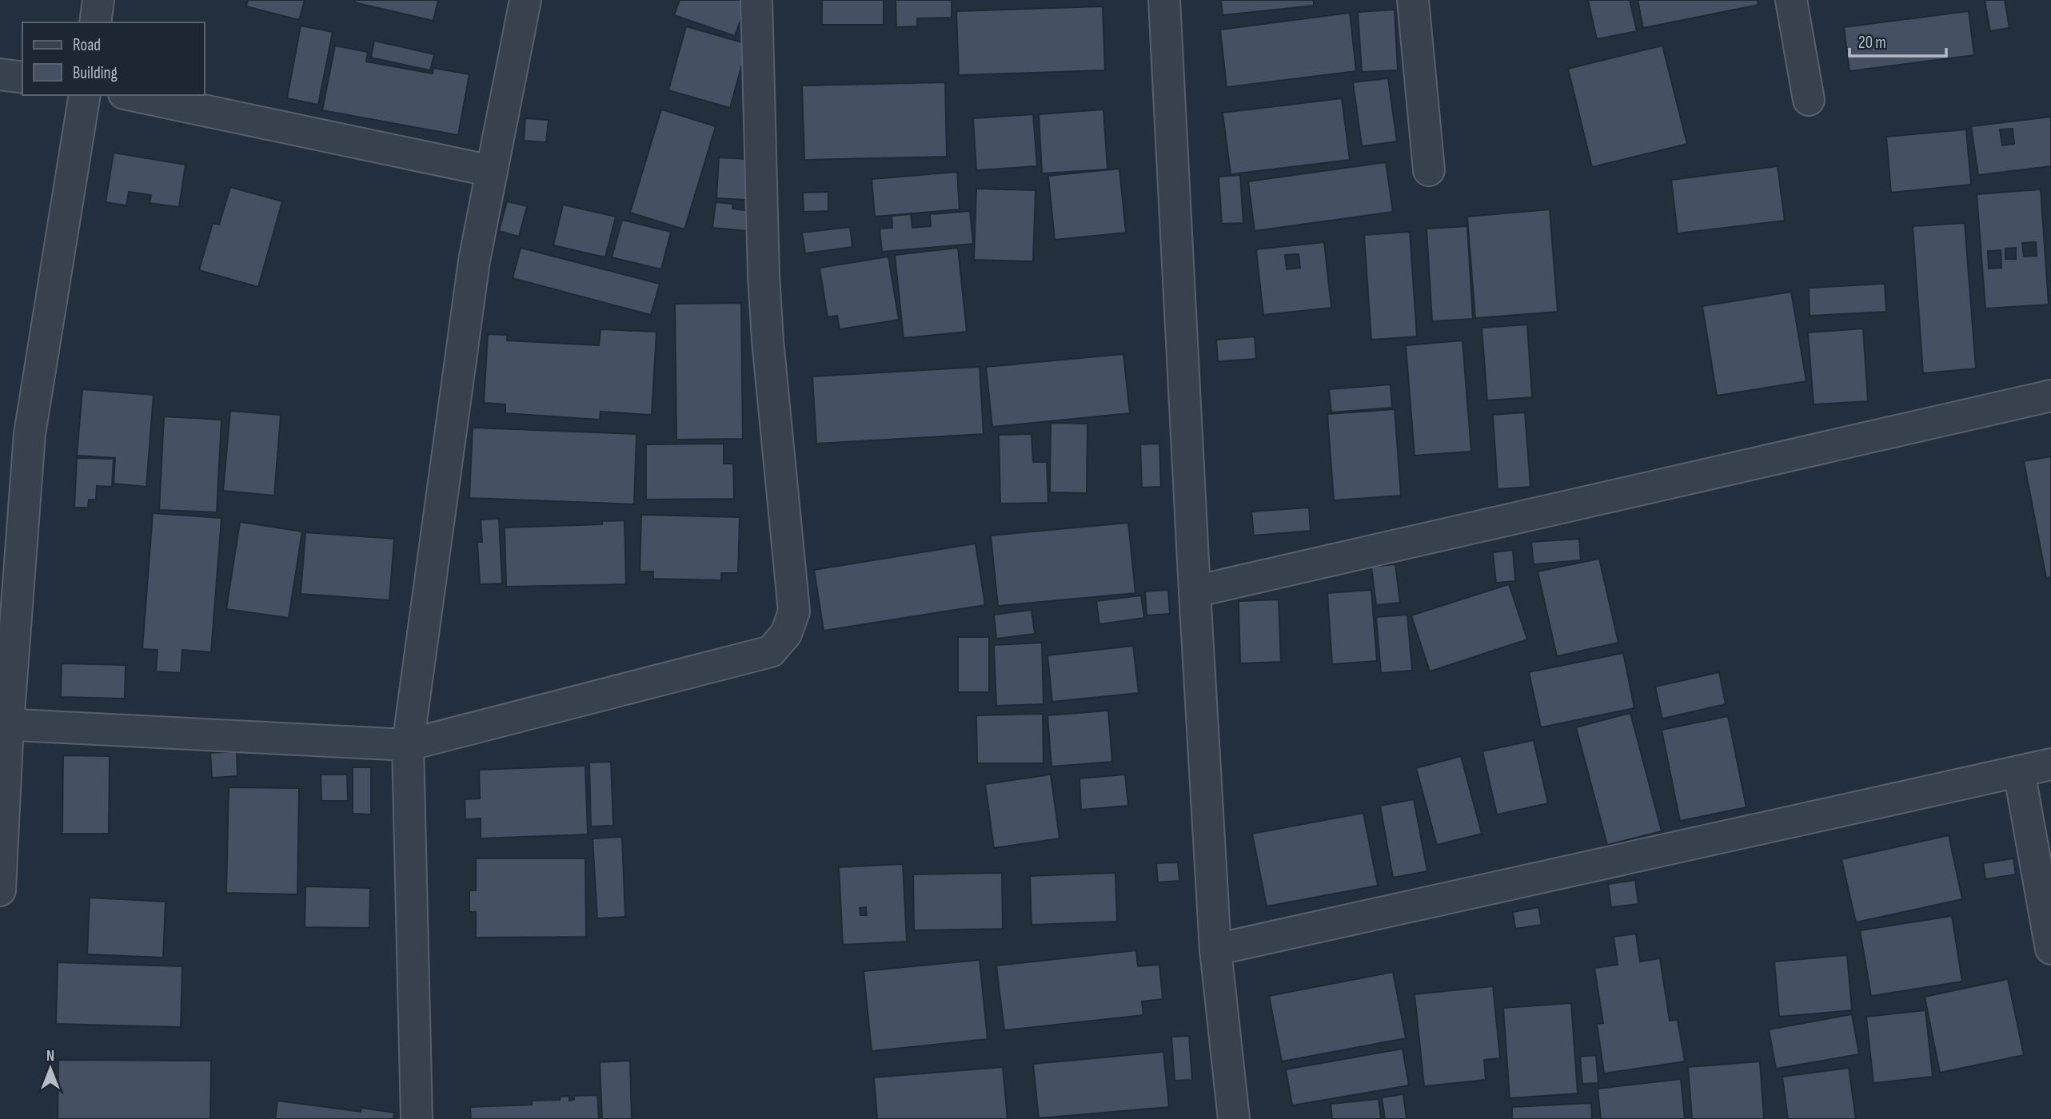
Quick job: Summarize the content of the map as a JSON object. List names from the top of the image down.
{
  "legend": ["Road", "Building"],
  "scale_bar": "20 m",
  "north": "top"
}
